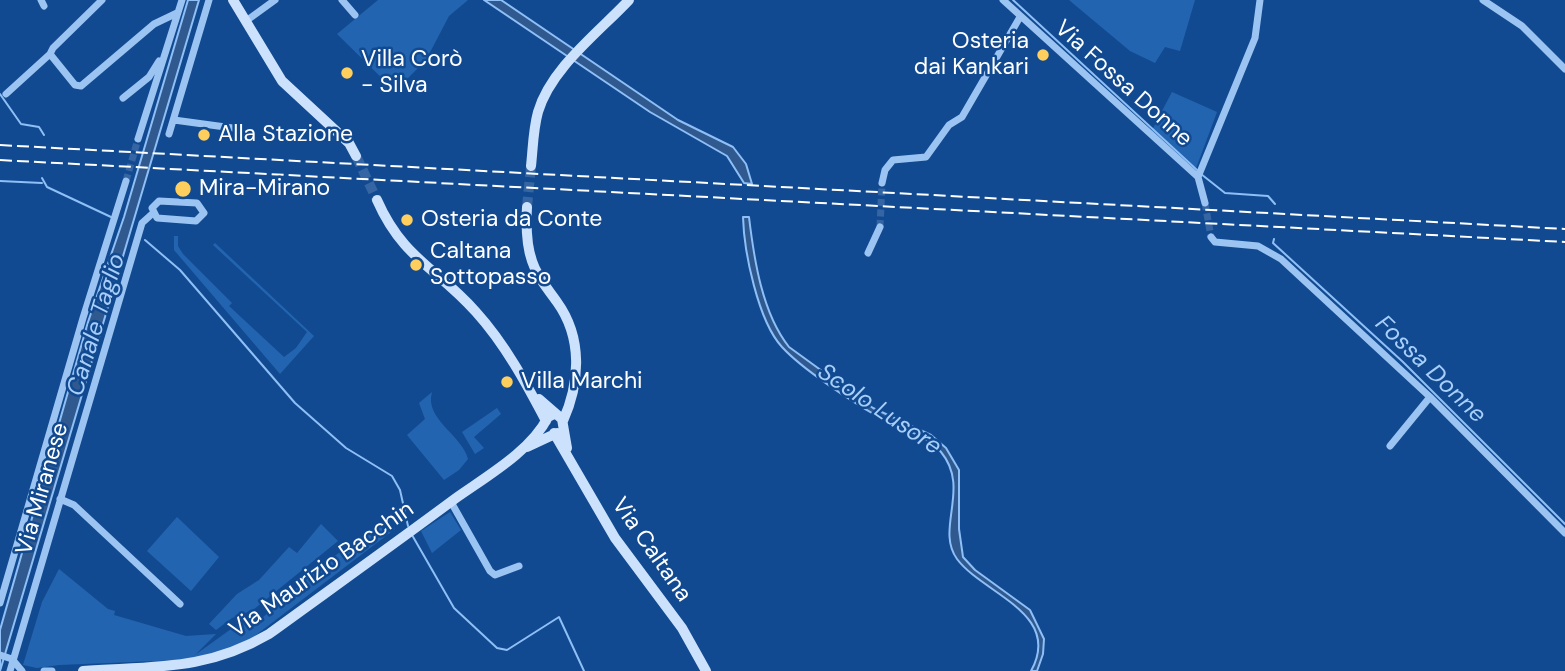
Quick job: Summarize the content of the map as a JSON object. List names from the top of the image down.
{
  "streets": {
    "main road": ["Via Caltana", "Via Maurizio Bacchin"],
    "street": ["Via Fossa Donne", "Via Miranese"]
  },
  "crossings": [
    ["Via Caltana", "Via Maurizio Bacchin"]
  ],
  "water": ["Canale Taglio", "Fossa Donne", "Scolo Lusore"],
  "places": [
    "Osteria dai Kankari",
    "Villa Corò - Silva",
    "Alla Stazione",
    "Mira-Mirano",
    "Osteria da Conte",
    "Caltana Sottopasso",
    "Villa Marchi"
  ]
}
